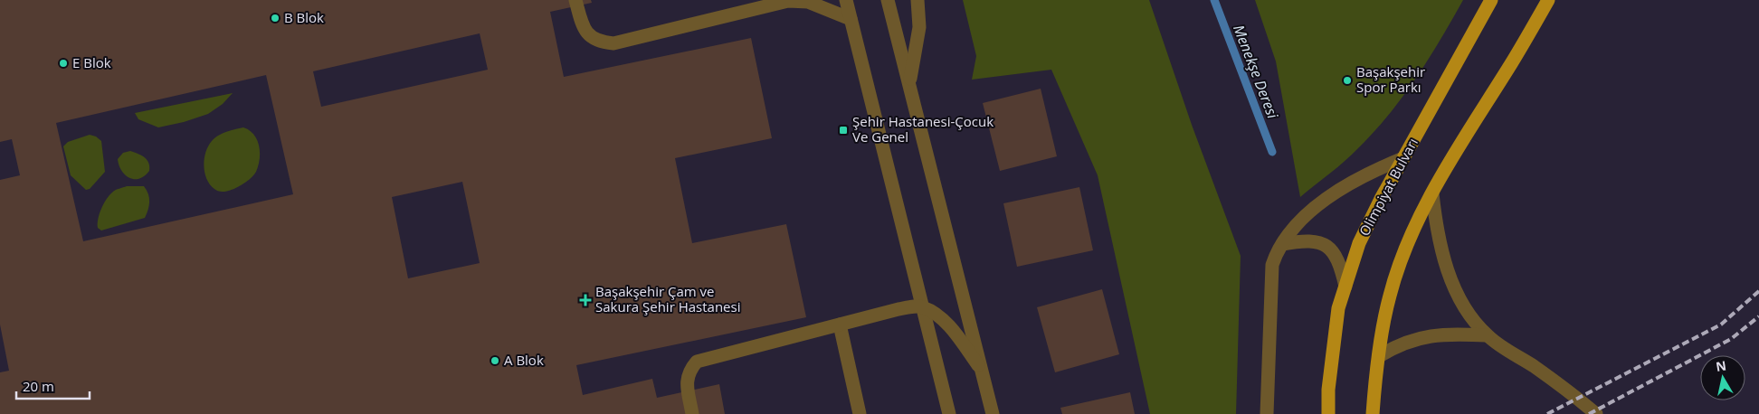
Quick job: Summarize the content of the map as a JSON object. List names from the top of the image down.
{
  "streets": {
    "main road": ["Olimpiyat Bulvarı"]
  },
  "water": ["Menekşe Deresi"],
  "places": {
    "other": [
      "B Blok",
      "E Blok",
      "Başakşehir Spor Parkı",
      "A Blok"
    ],
    "transit": ["Şehir Hastanesi-Çocuk Ve Genel"],
    "health": ["Başakşehir Çam ve Sakura Şehir Hastanesi"]
  },
  "scale_bar": "20 m",
  "north": "top"
}
